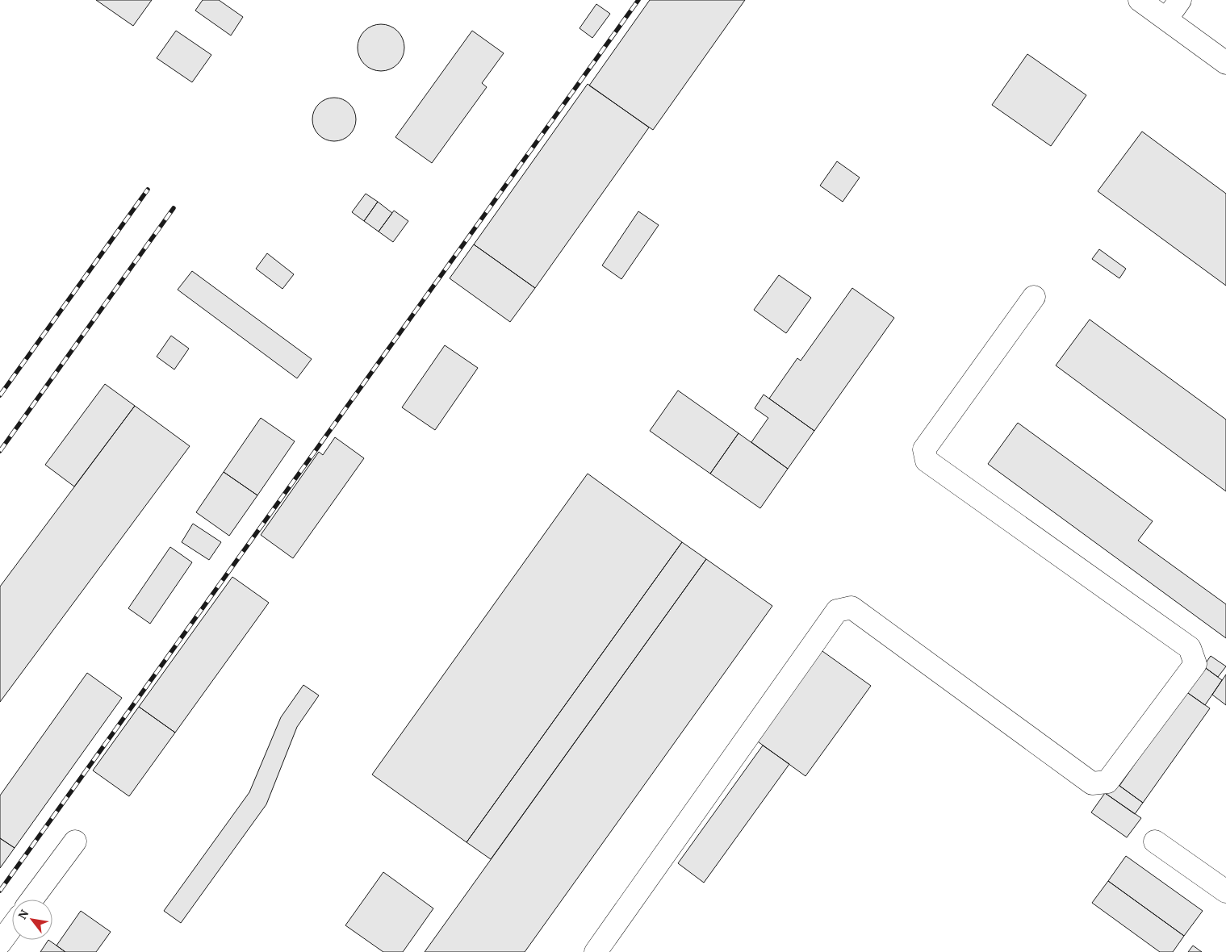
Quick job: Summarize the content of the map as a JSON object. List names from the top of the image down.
{
  "north": "top left"
}
